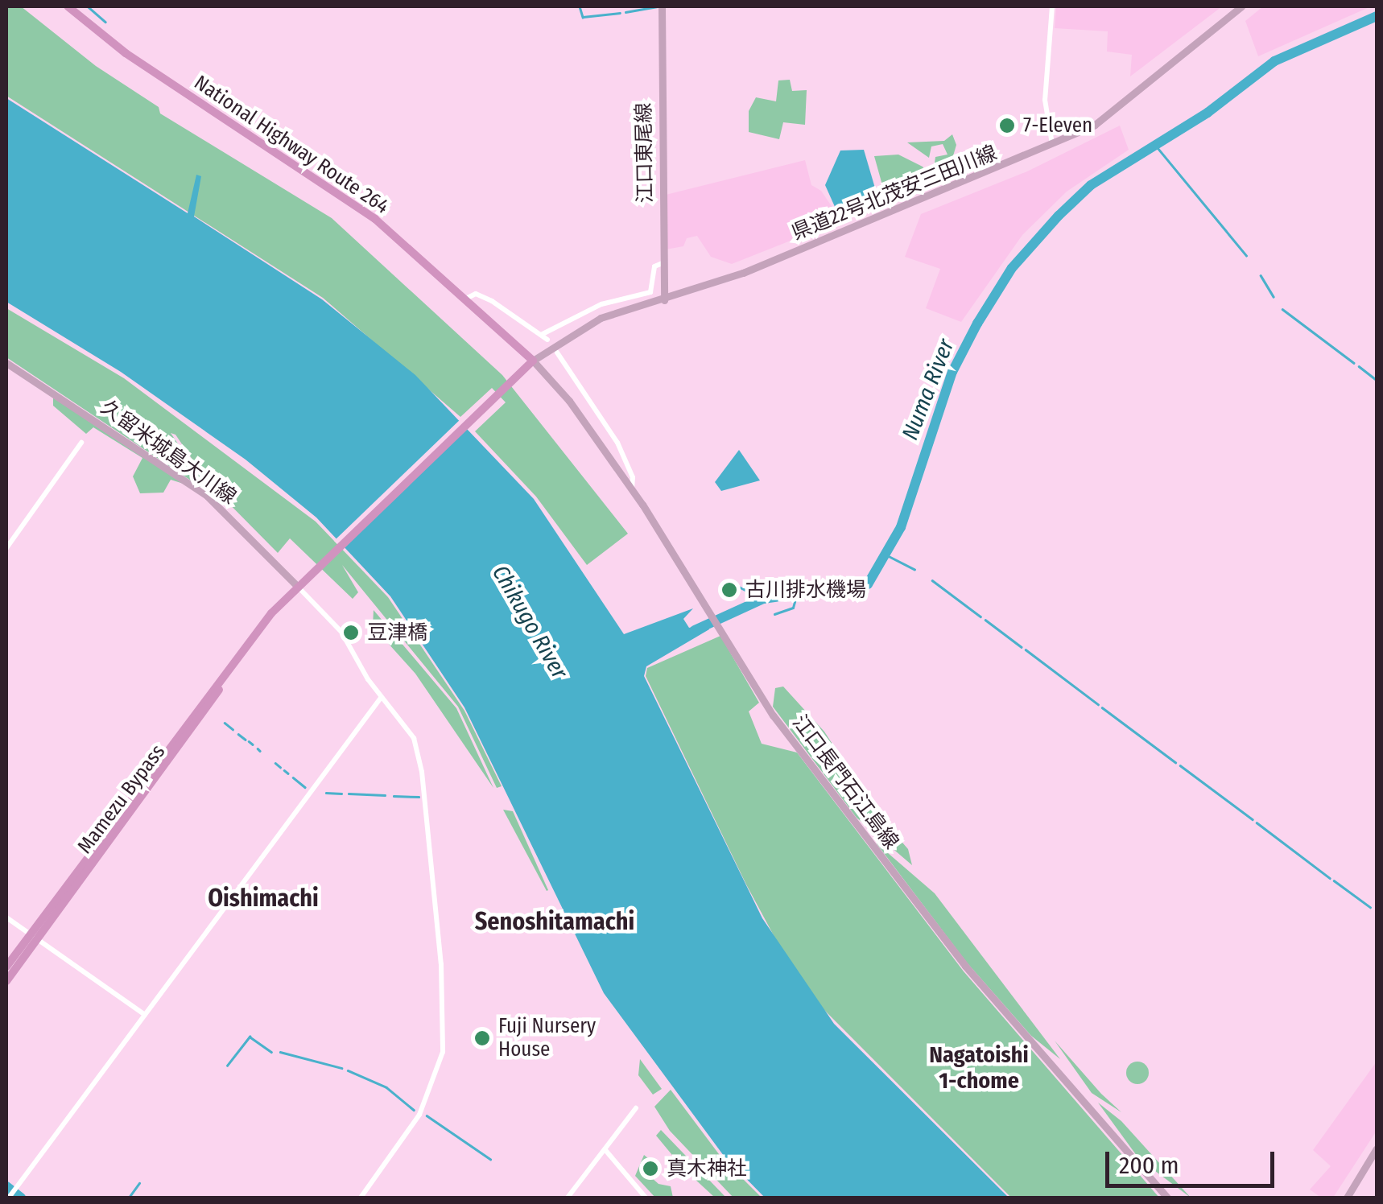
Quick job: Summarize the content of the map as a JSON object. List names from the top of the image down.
{
  "streets": {
    "highway": ["National Highway Route 264", "Mamezu Bypass"],
    "main road": [
      "江口東尾線",
      "県道22号北茂安三田川線",
      "久留米城島大川線",
      "江口長門石江島線"
    ]
  },
  "crossings": [
    ["National Highway Route 264", "県道22号北茂安三田川線"],
    ["National Highway Route 264", "江口長門石江島線"],
    ["江口東尾線", "県道22号北茂安三田川線"],
    ["県道22号北茂安三田川線", "江口長門石江島線"],
    ["久留米城島大川線", "Mamezu Bypass"]
  ],
  "districts": ["Oishimachi", "Senoshitamachi", "Nagatoishi 1-chome"],
  "water": ["Numa River", "Chikugo River"],
  "places": [
    "7-Eleven",
    "古川排水機場",
    "豆津橋",
    "Fuji Nursery House",
    "真木神社"
  ],
  "scale_bar": "200 m"
}
